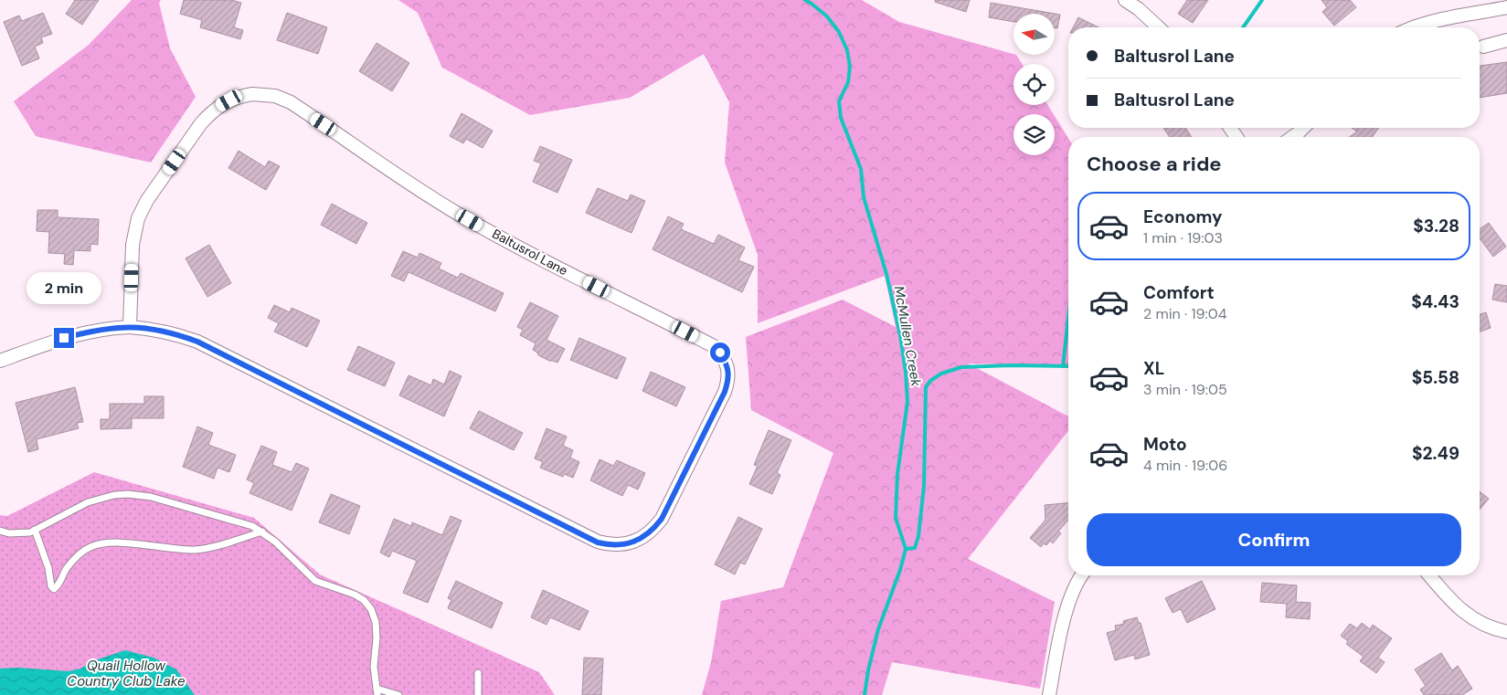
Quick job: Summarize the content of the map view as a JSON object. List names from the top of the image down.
{
  "streets": {
    "street": ["Baltusrol Lane"]
  },
  "water": ["McMullen Creek", "Quail Hollow Country Club Lake"],
  "north": "left",
  "page": {
    "banner": ["Baltusrol Lane", "Baltusrol Lane"],
    "heading": "Choose a ride",
    "list": [
      {
        "name": "Economy",
        "note": "1 min · 19:03",
        "value": "$3.28"
      },
      {
        "name": "Comfort",
        "note": "2 min · 19:04",
        "value": "$4.43"
      },
      {
        "name": "XL",
        "note": "3 min · 19:05",
        "value": "$5.58"
      },
      {
        "name": "Moto",
        "note": "4 min · 19:06",
        "value": "$2.49"
      }
    ],
    "bubble": "2 min",
    "buttons": "Confirm"
  }
}
